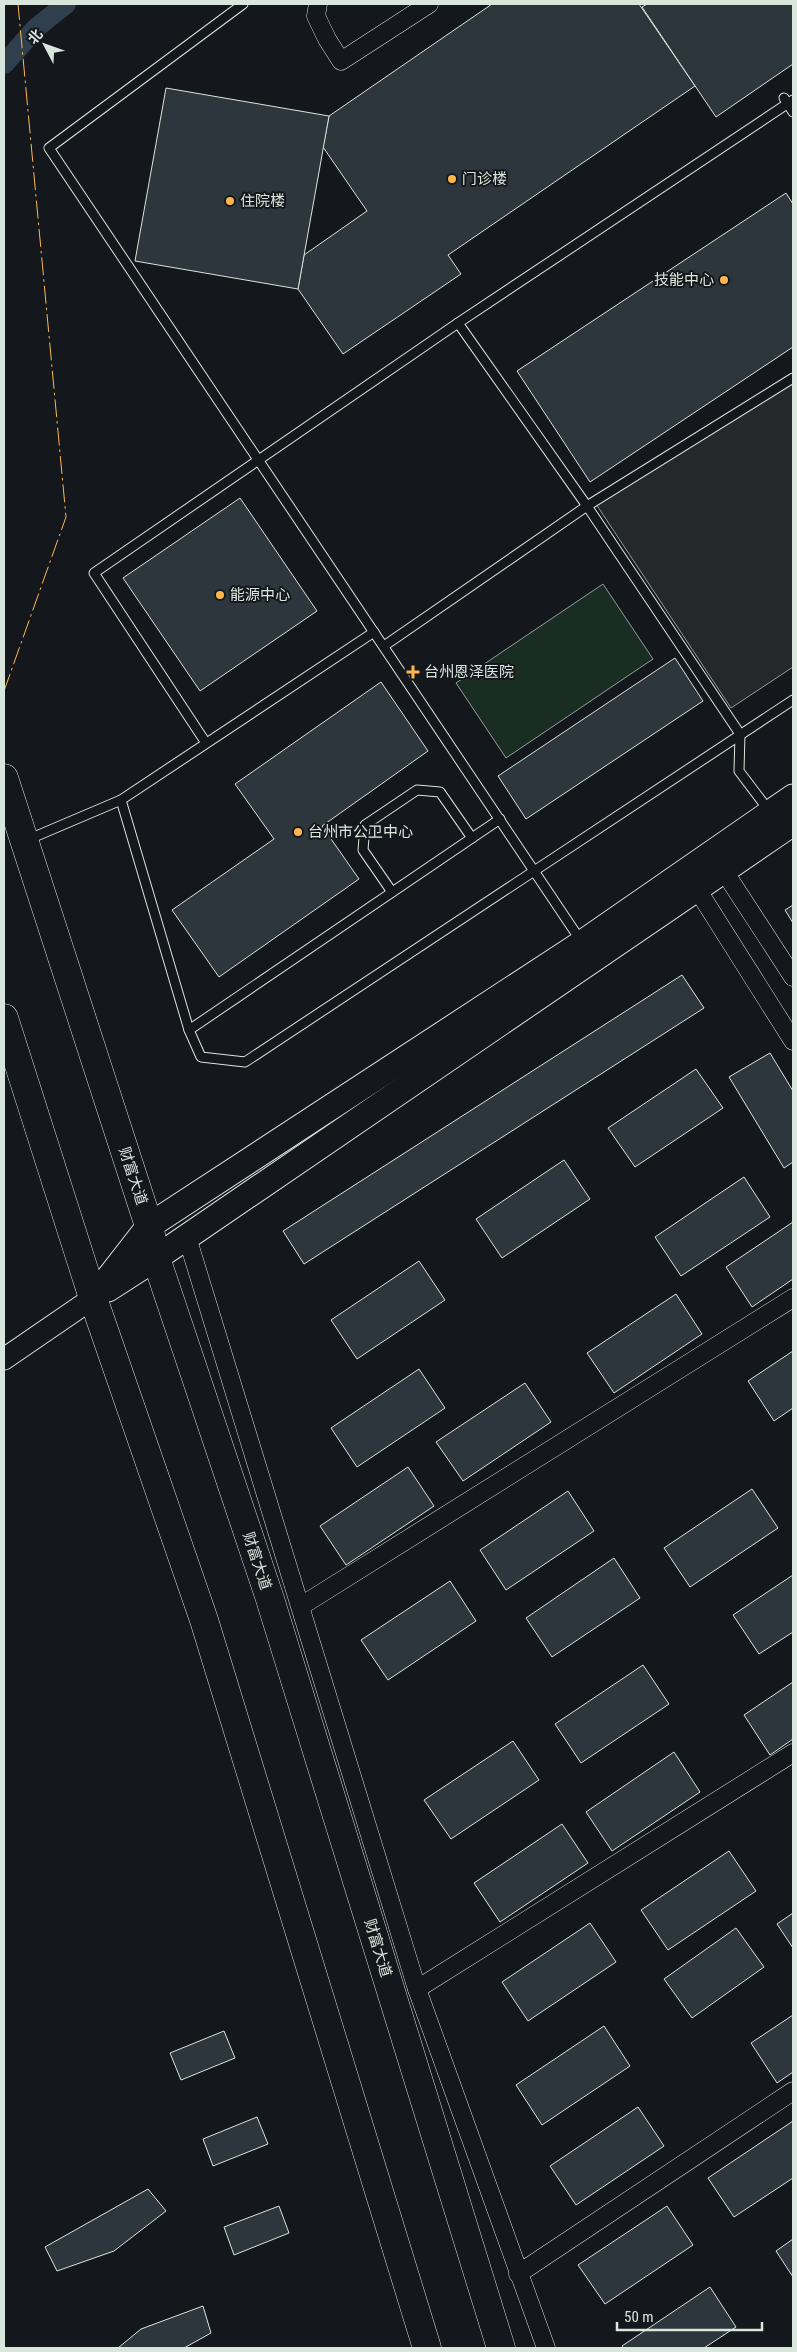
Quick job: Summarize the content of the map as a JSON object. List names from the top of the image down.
{
  "streets": {
    "main road": ["财富大道"]
  },
  "places": {
    "other": [
      "门诊楼",
      "住院楼",
      "技能中心",
      "能源中心",
      "台州市公卫中心"
    ],
    "health": ["台州恩泽医院"]
  },
  "scale_bar": "50 m",
  "north": "top left"
}
